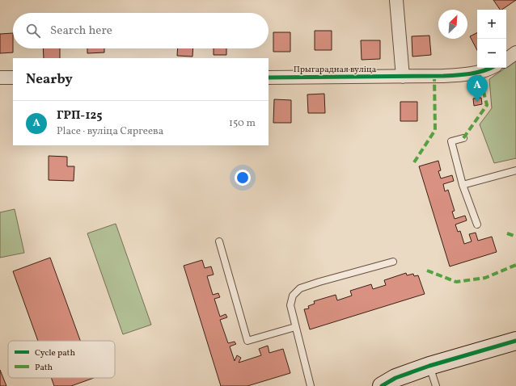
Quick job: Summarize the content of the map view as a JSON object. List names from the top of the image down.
{
  "streets": {
    "street": ["Прыгарадная вуліца"]
  },
  "legend": ["Cycle path", "Path"],
  "north": "top right",
  "page": {
    "map_buttons": ["+", "−"],
    "search": "Search here",
    "heading": "Nearby",
    "pins": "A",
    "list": [
      {
        "mark": "A",
        "name": "ГРП-125",
        "note": "Place · вуліца Сяргеева",
        "value": "150 m"
      }
    ]
  }
}
